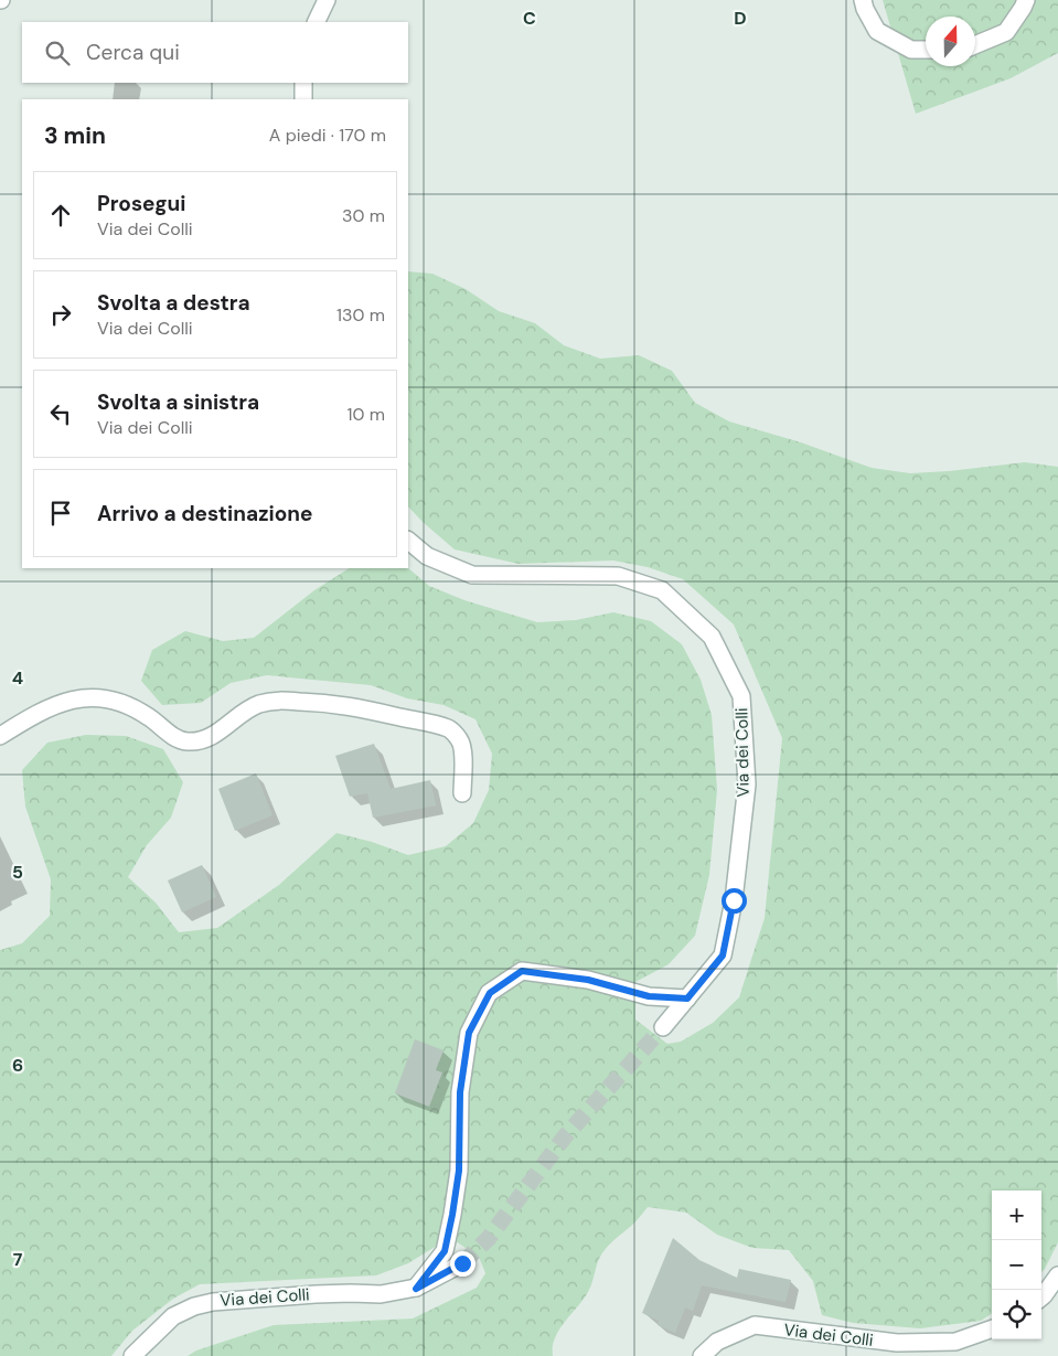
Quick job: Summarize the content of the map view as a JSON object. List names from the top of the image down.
{
  "streets": {
    "street": ["Via dei Colli"]
  },
  "north": "top",
  "page": {
    "search": "Cerca qui",
    "heading": ["3 min", "A piedi · 170 m"],
    "list": [
      ["Prosegui", "Via dei Colli", "30 m"],
      ["Svolta a destra", "Via dei Colli", "130 m"],
      ["Svolta a sinistra", "Via dei Colli", "10 m"],
      "Arrivo a destinazione"
    ],
    "map_buttons": ["+", "−"]
  },
  "grid": {
    "columns": ["C", "D"],
    "rows": [
      "4",
      "5",
      "6",
      "7"
    ]
  }
}
